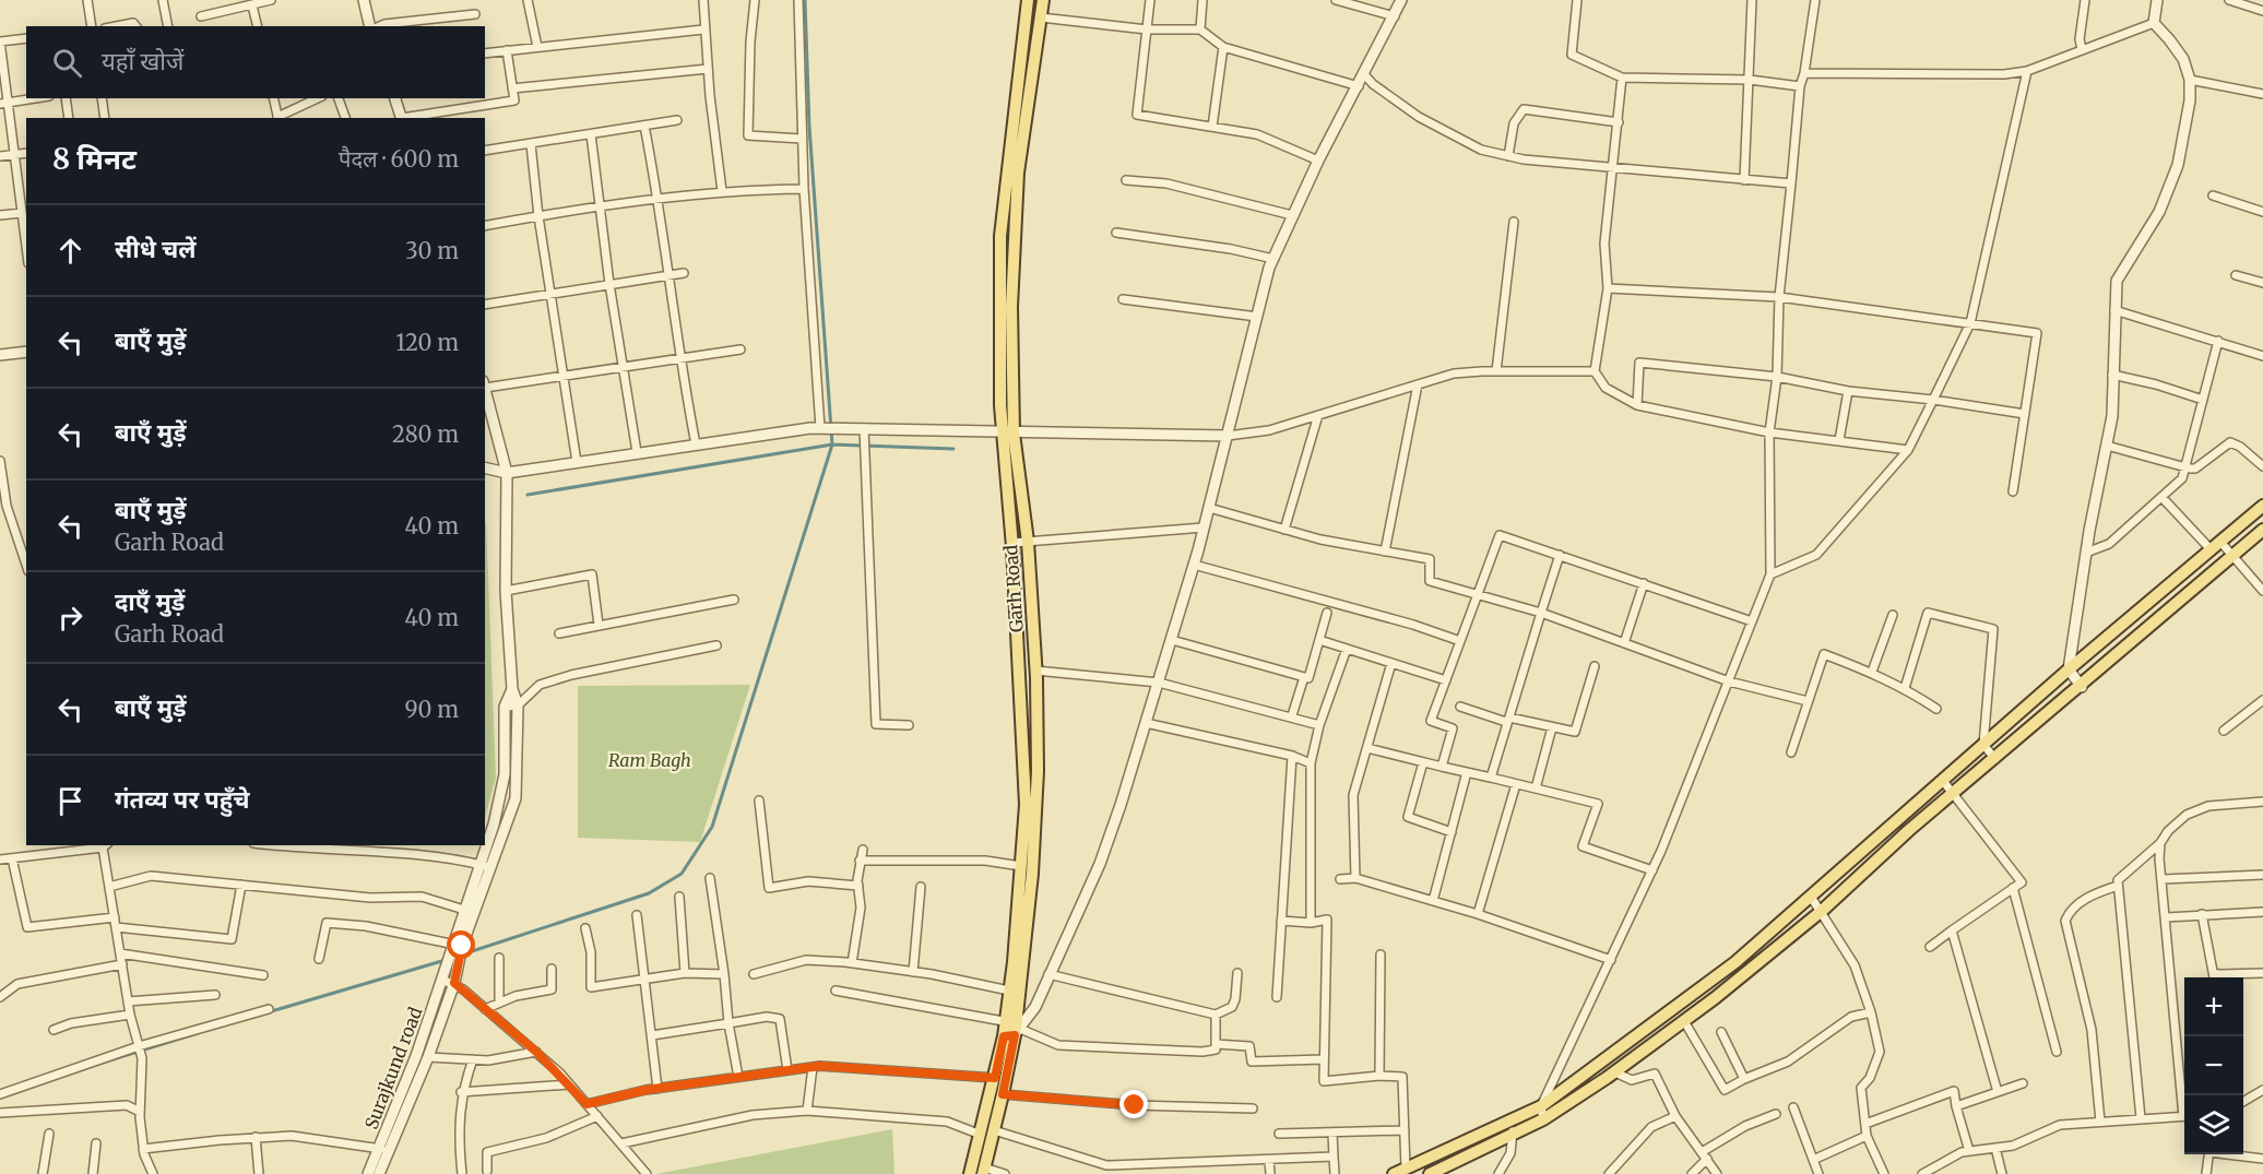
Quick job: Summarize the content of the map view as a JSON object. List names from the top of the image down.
{
  "streets": {
    "main road": ["Garh Road"],
    "street": ["Surajkund road"]
  },
  "parks": ["Ram Bagh"],
  "page": {
    "search": "यहाँ खोजें",
    "heading": ["8 मिनट", "पैदल · 600 m"],
    "list": [
      ["सीधे चलें", "30 m"],
      ["बाएँ मुड़ें", "120 m"],
      ["बाएँ मुड़ें", "280 m"],
      ["बाएँ मुड़ें", "Garh Road", "40 m"],
      ["दाएँ मुड़ें", "Garh Road", "40 m"],
      ["बाएँ मुड़ें", "90 m"],
      "गंतव्य पर पहुँचे"
    ],
    "map_buttons": ["+", "−"]
  }
}
